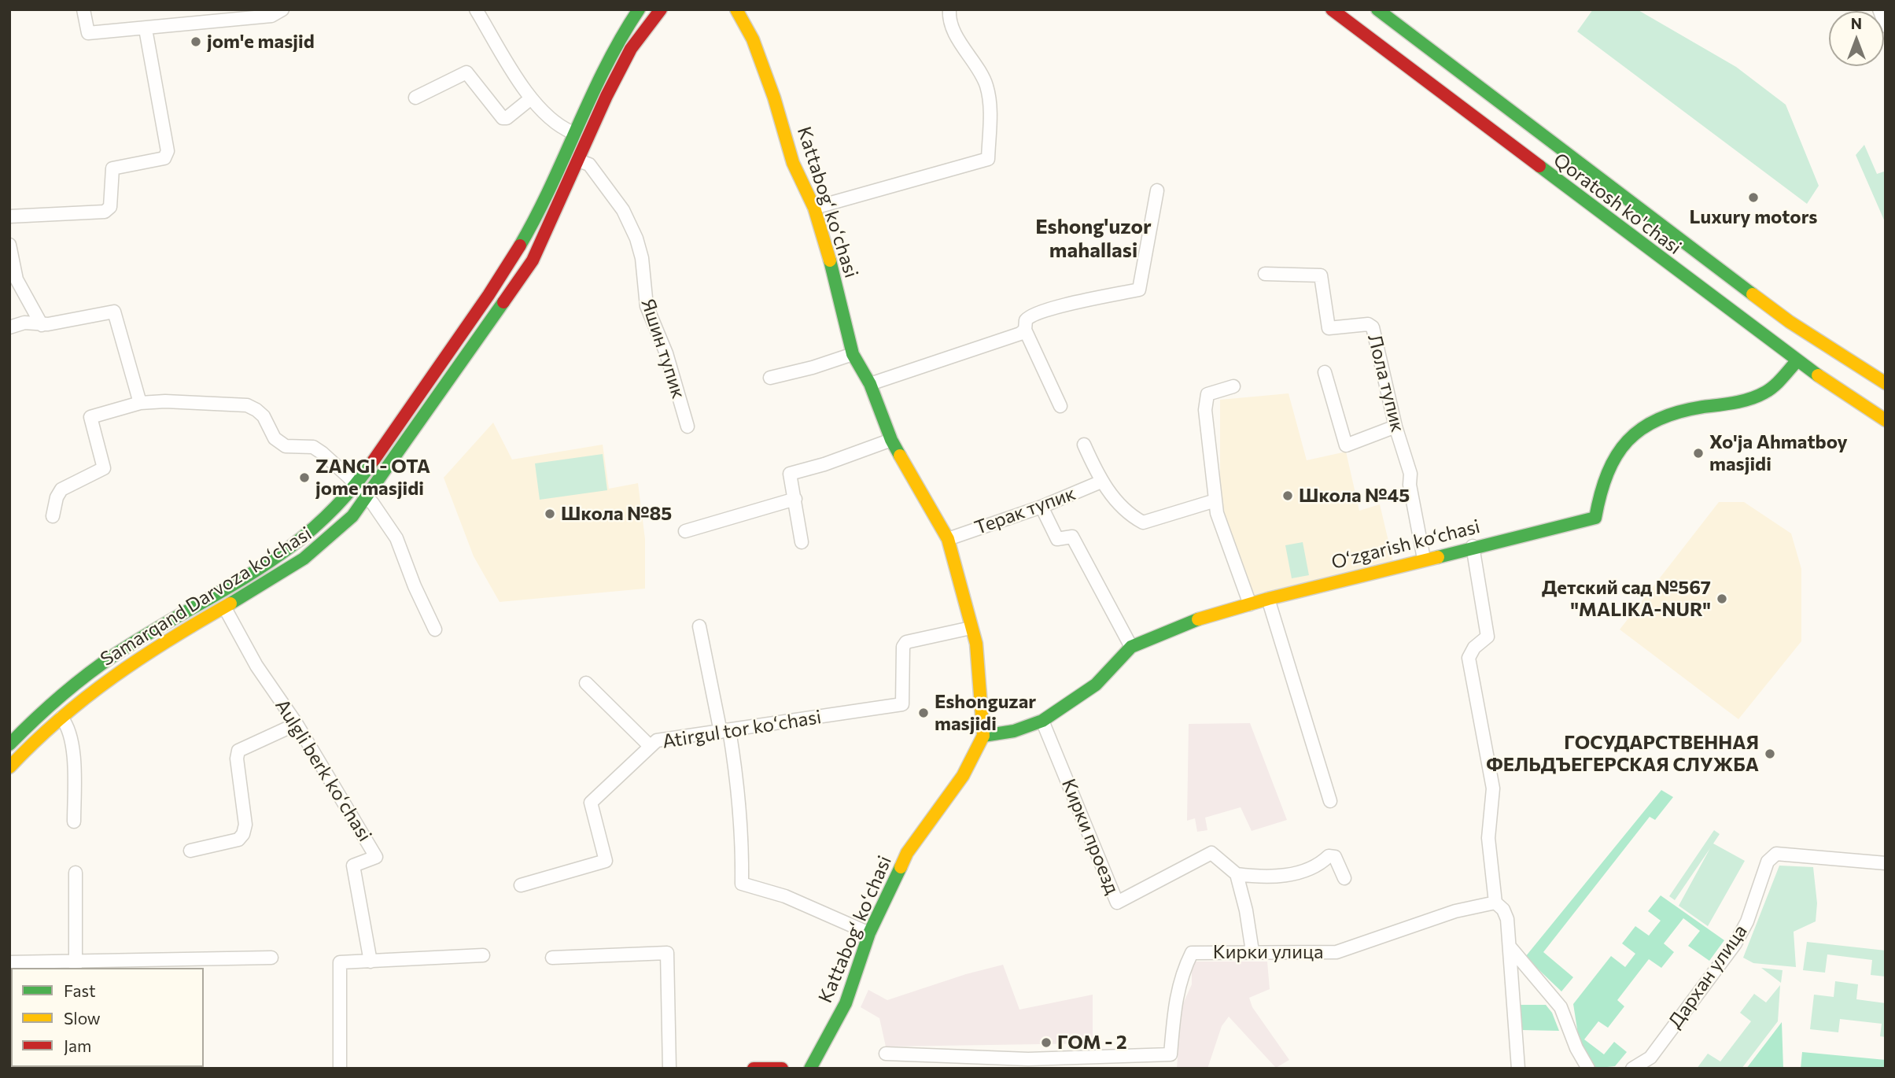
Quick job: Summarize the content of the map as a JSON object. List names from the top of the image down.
{
  "streets": {
    "main road": [
      "Kattabogʻ koʻchasi",
      "Qoratosh ko'chasi",
      "O‘zgarish ko‘chasi",
      "Samarqand Darvoza koʻchasi"
    ],
    "street": [
      "Яшин тупик",
      "Лола тупик",
      "Терак тупик",
      "Atirgul tor koʻchasi",
      "Aulgli berk koʻchasi",
      "Кирки проезд",
      "Кирки улица",
      "Дархан улица"
    ]
  },
  "crossings": [
    ["Kattabogʻ koʻchasi", "Терак тупик"],
    ["Kattabogʻ koʻchasi", "O‘zgarish ko‘chasi"],
    ["Kattabogʻ koʻchasi", "Atirgul tor koʻchasi"],
    ["Qoratosh ko'chasi", "O‘zgarish ko‘chasi"],
    ["Яшин тупик", "Samarqand Darvoza koʻchasi"],
    ["Лола тупик", "O‘zgarish ko‘chasi"],
    ["O‘zgarish ko‘chasi", "Кирки проезд"],
    ["Samarqand Darvoza koʻchasi", "Aulgli berk koʻchasi"]
  ],
  "districts": ["Eshong'uzor mahallasi"],
  "places": [
    "jom'e masjid",
    "Luxury motors",
    "Xo'ja Ahmatboy masjidi",
    "ZANGI - OTA jome masjidi",
    "Школа №45",
    "Школа №85",
    "Детский сад №567 \"MALIKA-NUR\"",
    "Eshonguzar masjidi",
    "ГОСУДАРСТВЕННАЯ ФЕЛЬДЪЕГЕРСКАЯ СЛУЖБА",
    "ГОМ - 2"
  ],
  "legend": ["Fast", "Slow", "Jam"],
  "north": "top"
}
